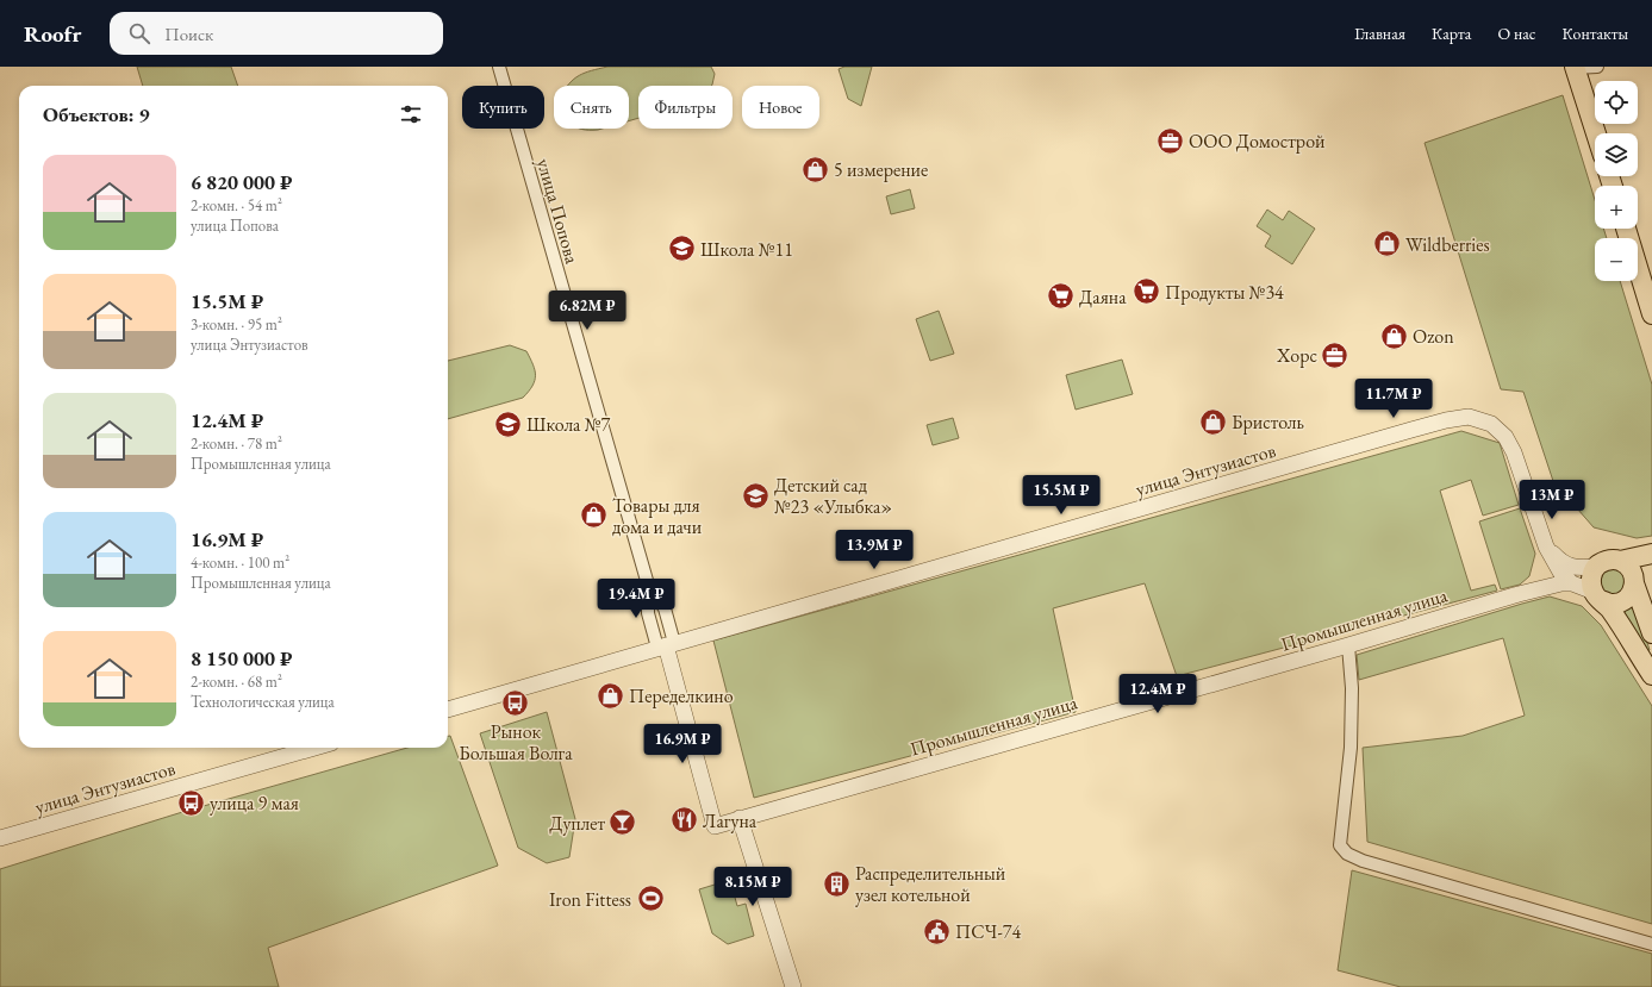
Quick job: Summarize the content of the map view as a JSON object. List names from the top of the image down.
{
  "streets": {
    "street": ["улица Попова", "улица Энтузиастов", "Промышленная улица"]
  },
  "crossings": [
    ["улица Попова", "улица Энтузиастов"],
    ["улица Попова", "Промышленная улица"],
    ["улица Энтузиастов", "Промышленная улица"]
  ],
  "places": {
    "office": ["ООО Домострой", "Хорс"],
    "shop": [
      "5 измерение",
      "Wildberries",
      "Ozon",
      "Бристоль",
      "Товары для дома и дачи",
      "Переделкино"
    ],
    "school or university": ["Школа №11", "Школа №7", "Детский сад №23 «Улыбка»"],
    "supermarket": ["Продукты №34", "Даяна"],
    "bus stop": ["Рынок Большая Волга", "улица 9 мая"],
    "restaurant": ["Лагуна"],
    "bar": ["Дуплет"],
    "building": ["Распределительный узел котельной"],
    "sports": ["Iron Fittess"],
    "public building": ["ПСЧ-74"]
  },
  "page": {
    "header": "Roofr",
    "search": "Поиск",
    "nav": [
      "Главная",
      "Карта",
      "О нас",
      "Контакты"
    ],
    "map_buttons": ["+", "−"],
    "chip": [
      "Купить",
      "Снять",
      "Фильтры",
      "Новое"
    ],
    "heading": "Объектов: 9",
    "list": [
      {
        "name": "6 820 000 ₽",
        "note": "2-комн. · 54 m² · улица Попова"
      },
      {
        "name": "15.5M ₽",
        "note": "3-комн. · 95 m² · улица Энтузиастов"
      },
      {
        "name": "12.4M ₽",
        "note": "2-комн. · 78 m² · Промышленная улица"
      },
      {
        "name": "16.9M ₽",
        "note": "4-комн. · 100 m² · Промышленная улица"
      },
      {
        "name": "8 150 000 ₽",
        "note": "2-комн. · 68 m² · Технологическая улица"
      }
    ],
    "price": [
      "6.82M ₽",
      "11.7M ₽",
      "15.5M ₽",
      "13M ₽",
      "13.9M ₽",
      "19.4M ₽",
      "12.4M ₽",
      "16.9M ₽",
      "8.15M ₽"
    ]
  }
}
